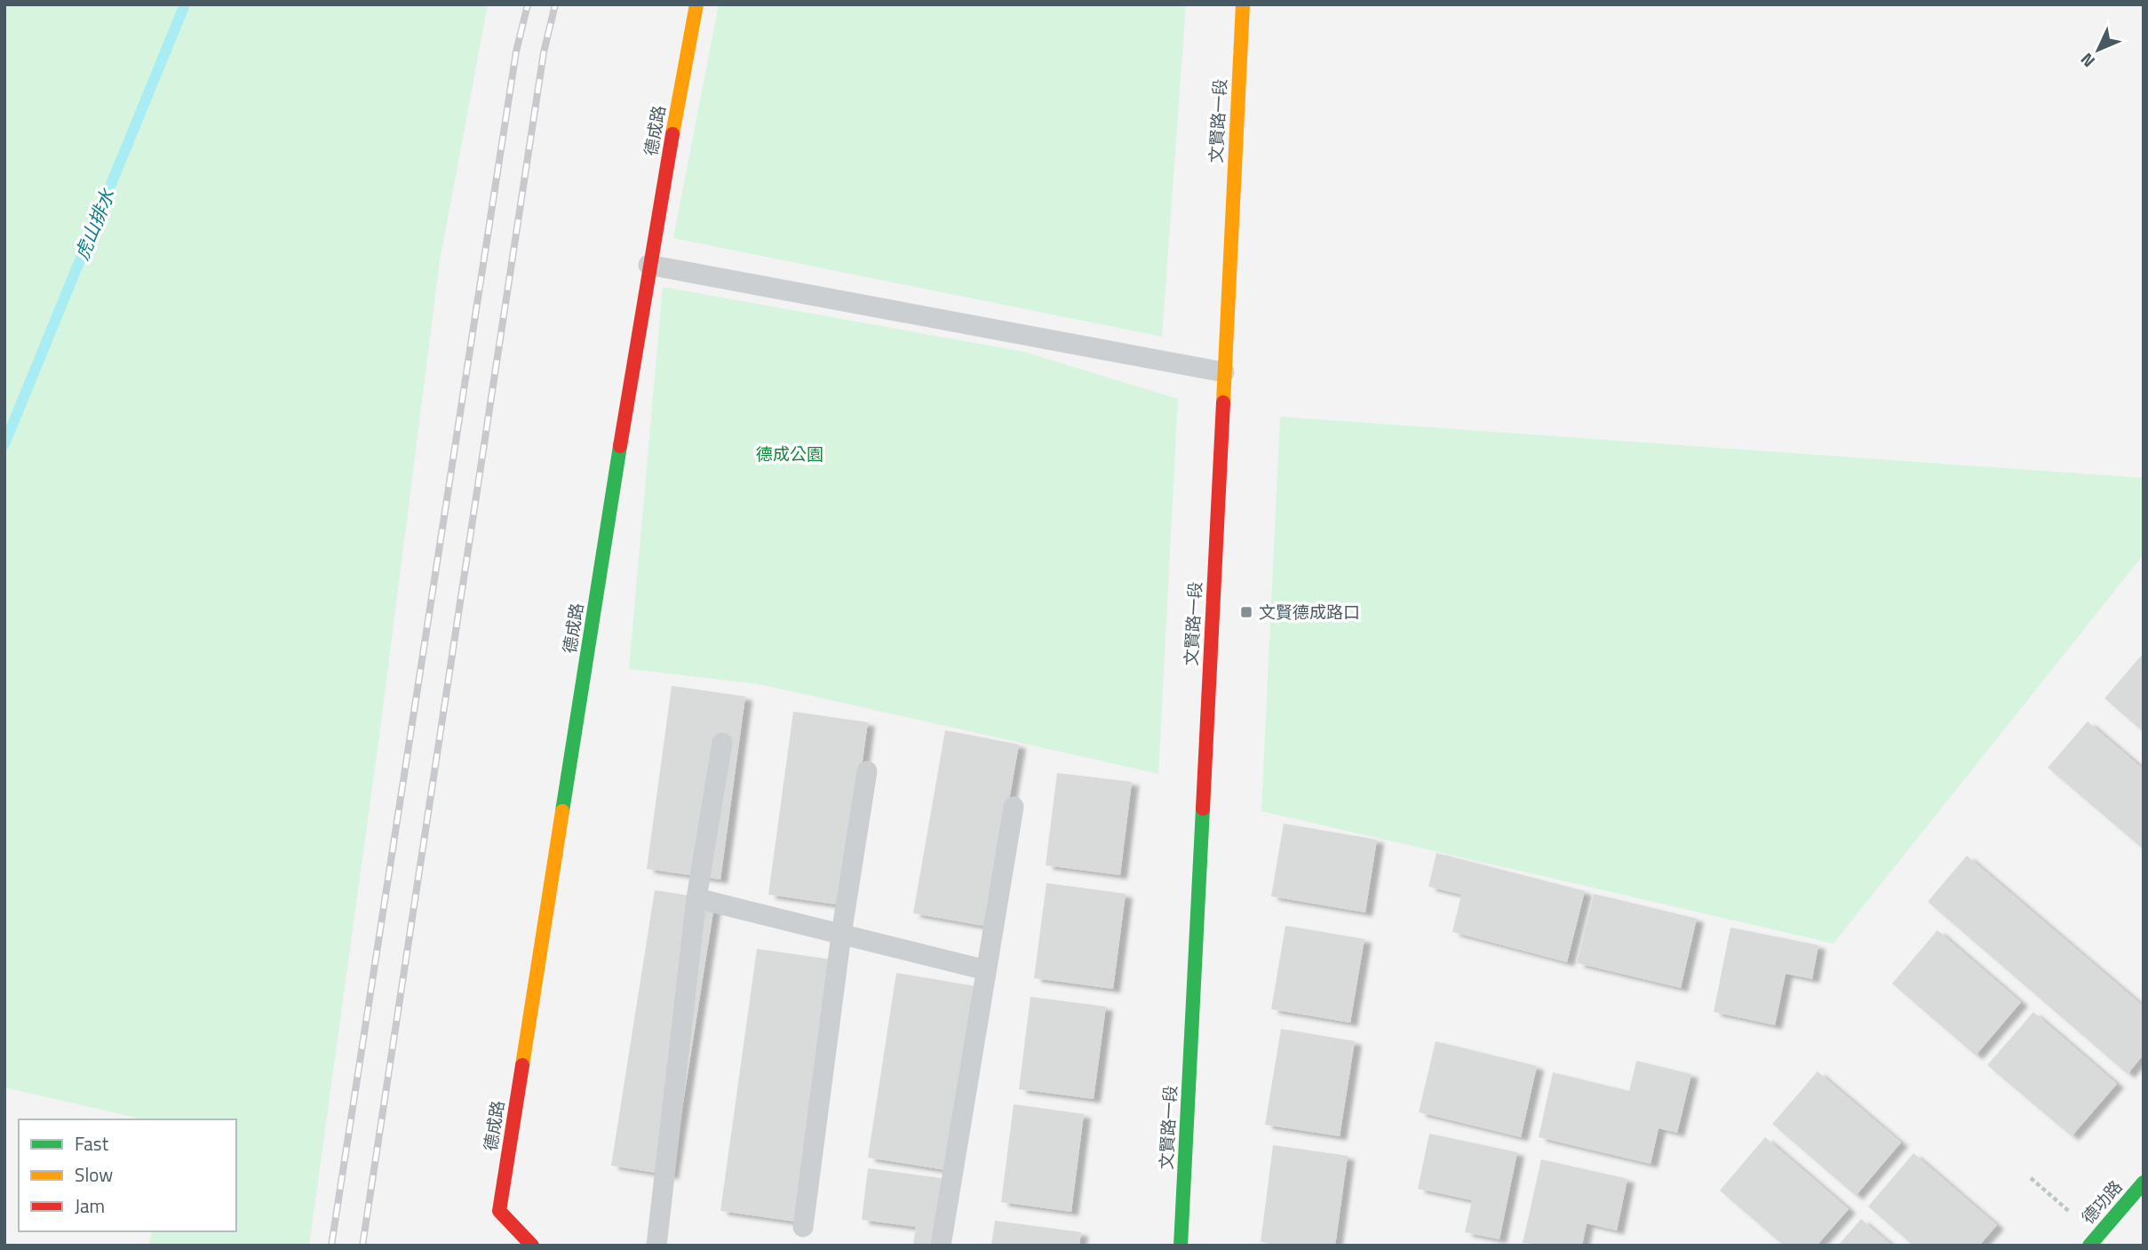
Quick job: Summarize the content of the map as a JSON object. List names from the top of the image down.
{
  "streets": {
    "street": ["文賢路一段", "德成路", "德功路"]
  },
  "water": ["虎山排水"],
  "parks": ["德成公園"],
  "places": {
    "transit": ["文賢德成路口"]
  },
  "legend": ["Fast", "Slow", "Jam"],
  "north": "bottom left"
}
